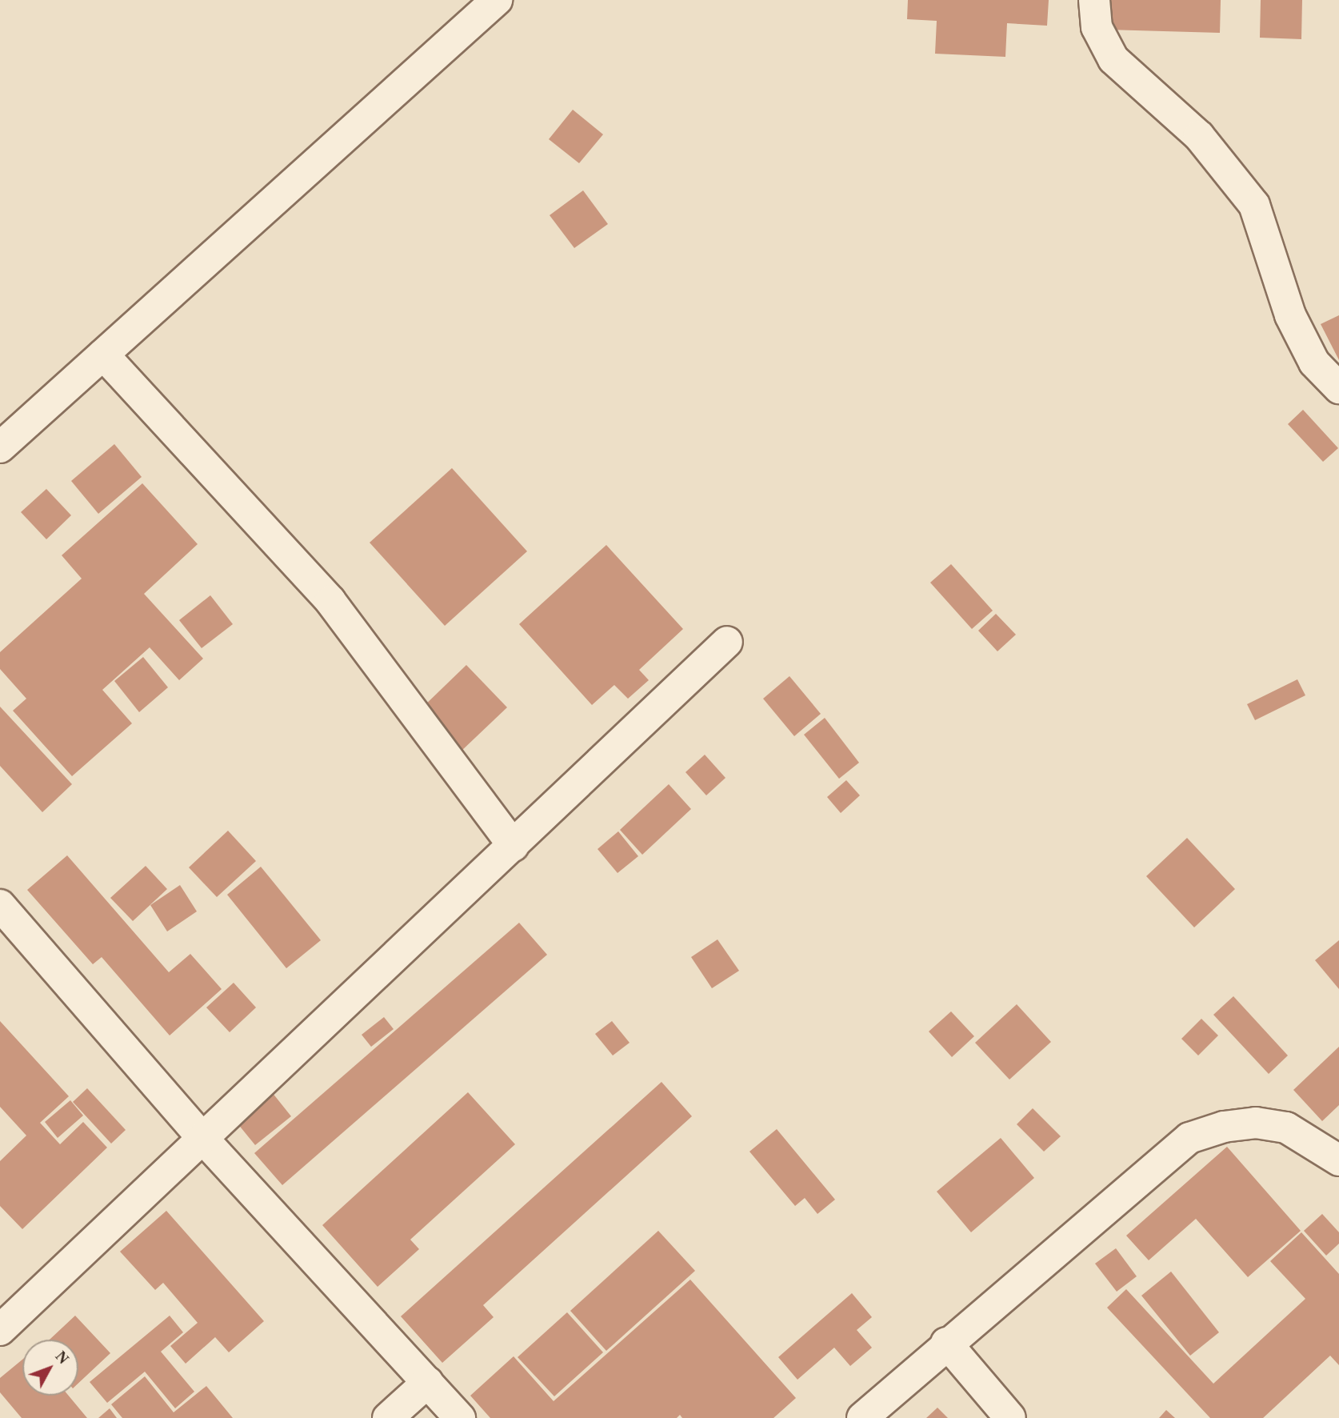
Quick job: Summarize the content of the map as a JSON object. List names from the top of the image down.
{
  "north": "top right"
}
